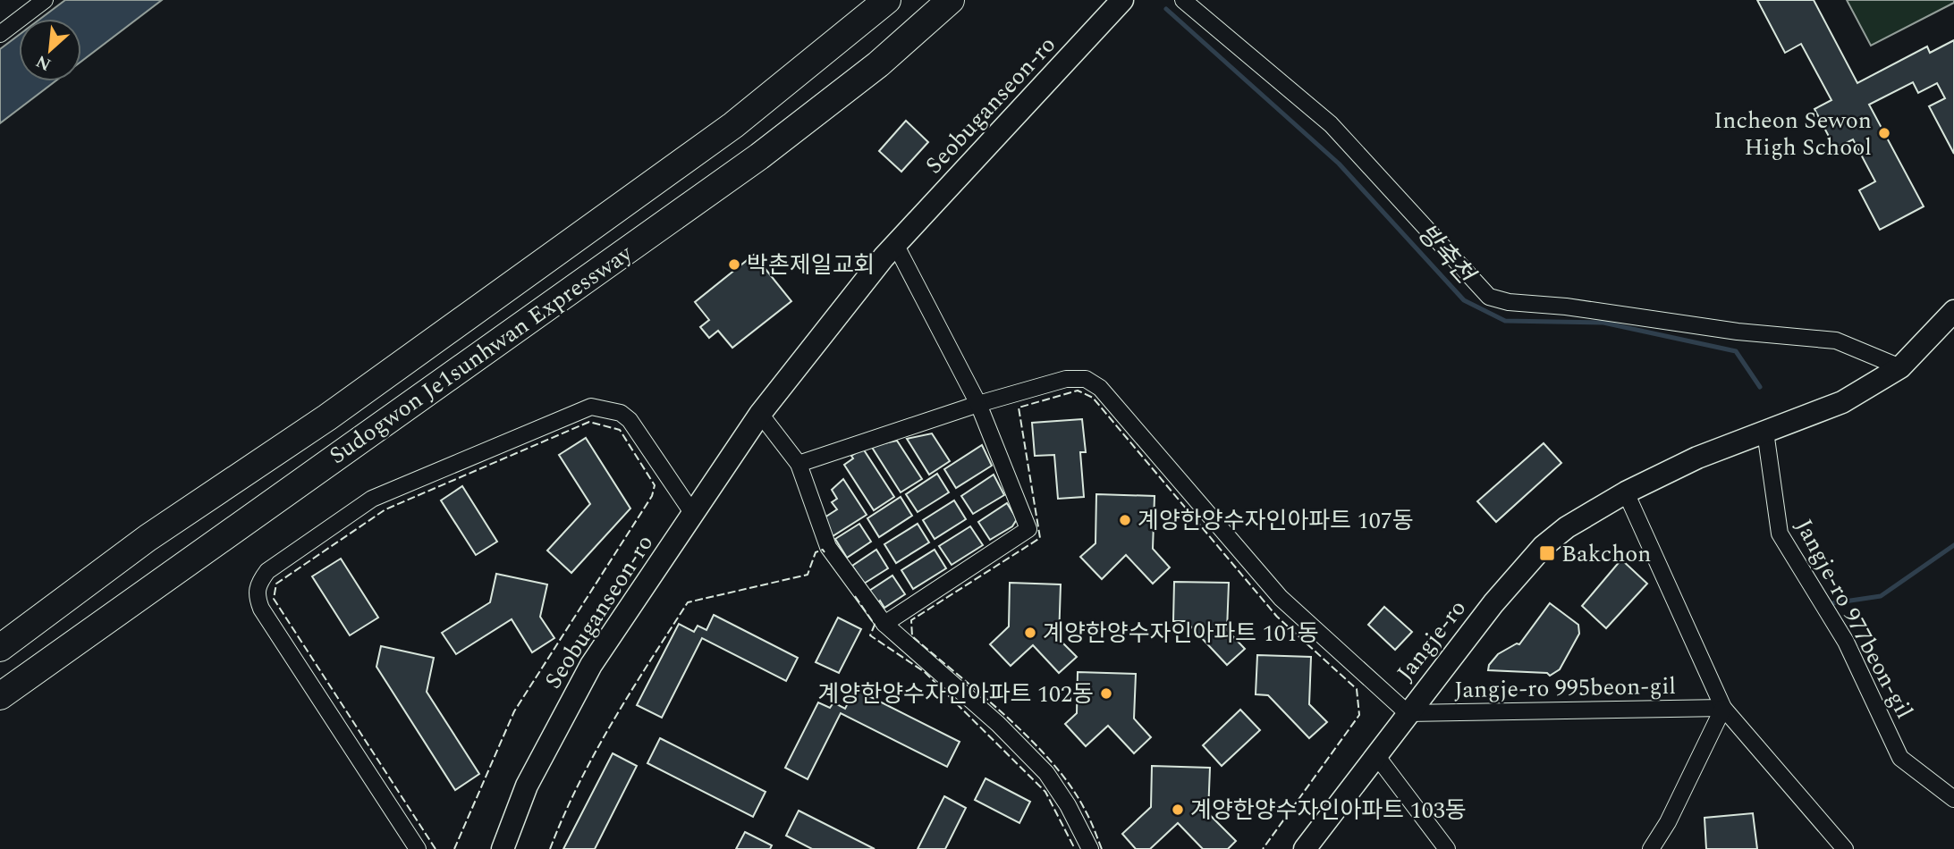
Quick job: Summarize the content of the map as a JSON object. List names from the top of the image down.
{
  "streets": {
    "highway": ["Sudogwon Je1sunhwan Expressway"],
    "street": [
      "Seobuganseon-ro",
      "Jangje-ro 977beon-gil",
      "Jangje-ro",
      "Jangje-ro 995beon-gil"
    ]
  },
  "crossings": [
    ["Jangje-ro 977beon-gil", "Jangje-ro"],
    ["Jangje-ro", "Jangje-ro 995beon-gil"]
  ],
  "water": ["방축천"],
  "places": {
    "other": [
      "Incheon Sewon High School",
      "박촌제일교회",
      "계양한양수자인아파트 107동",
      "계양한양수자인아파트 101동",
      "계양한양수자인아파트 102동",
      "계양한양수자인아파트 103동"
    ],
    "transit": ["Bakchon"]
  },
  "north": "bottom left"
}
